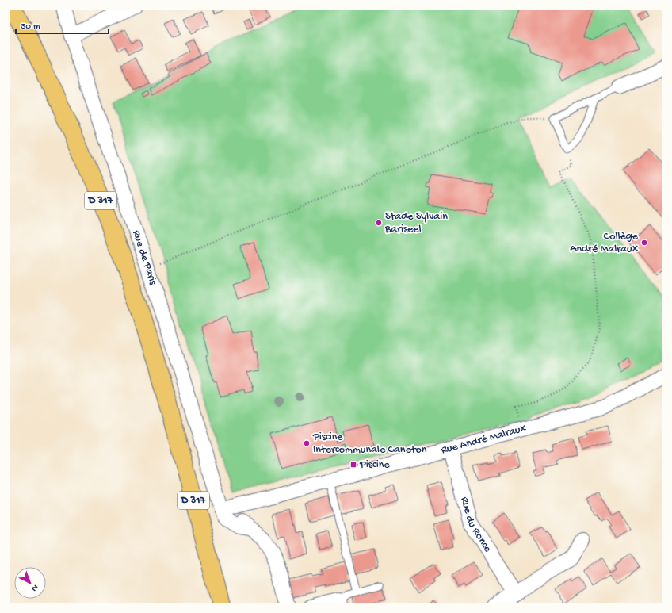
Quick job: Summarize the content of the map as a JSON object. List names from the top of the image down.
{
  "streets": {
    "main road": ["D 317"],
    "street": ["Rue de Paris", "Rue André Malraux", "Rue du Ronce"]
  },
  "crossings": [
    ["Rue de Paris", "Rue André Malraux"],
    ["Rue André Malraux", "Rue du Ronce"]
  ],
  "places": {
    "other": ["Stade Sylvain Bariseel", "Collège André Malraux", "Piscine Intercommunale Caneton"],
    "transit": ["Piscine"]
  },
  "scale_bar": "50 m",
  "north": "bottom right"
}
